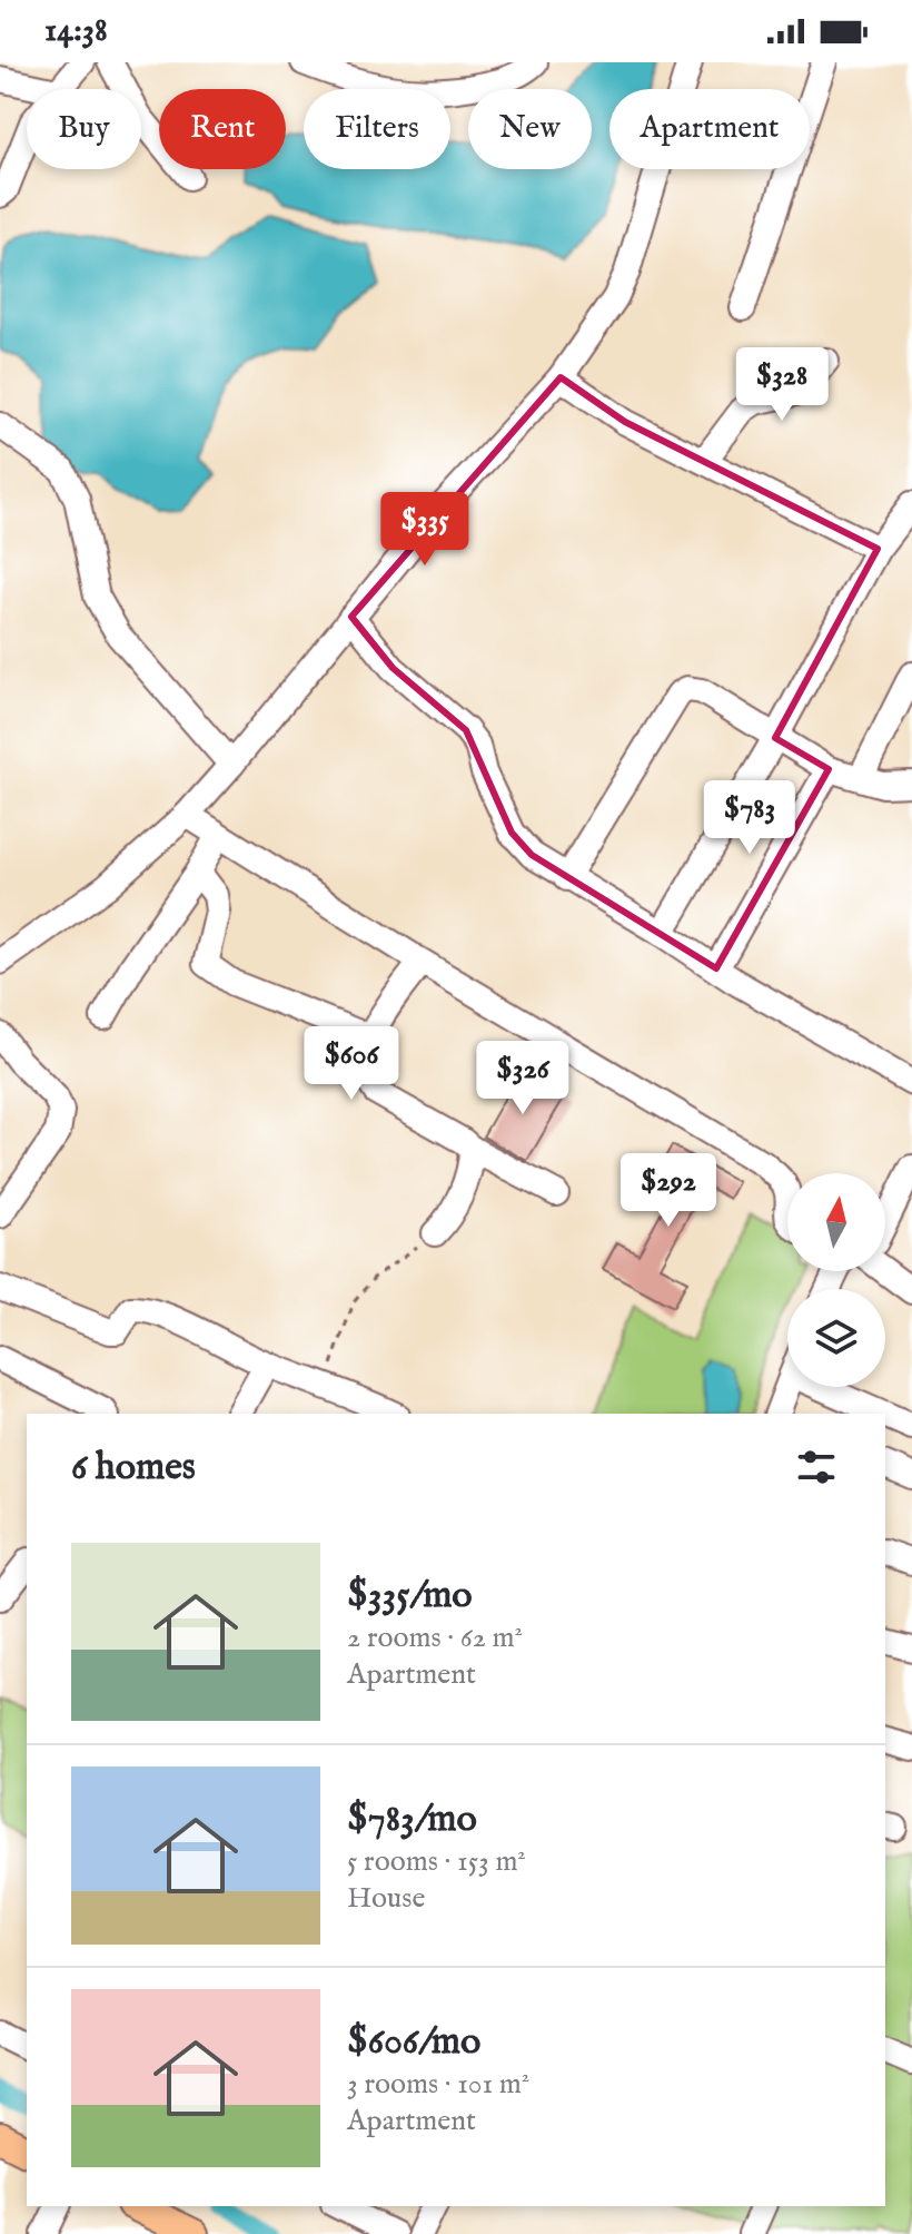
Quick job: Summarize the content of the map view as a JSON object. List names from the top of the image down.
{
  "north": "top",
  "page": {
    "status": "14:38",
    "chip": [
      "Buy",
      "Rent",
      "Filters",
      "New",
      "Apartment"
    ],
    "price": [
      "$328",
      "$335",
      "$783",
      "$606",
      "$326",
      "$292"
    ],
    "heading": "6 homes",
    "list": [
      {
        "name": "$335/mo",
        "note": "2 rooms · 62 m² · Apartment"
      },
      {
        "name": "$783/mo",
        "note": "5 rooms · 153 m² · House"
      },
      {
        "name": "$606/mo",
        "note": "3 rooms · 101 m² · Apartment"
      }
    ]
  }
}
